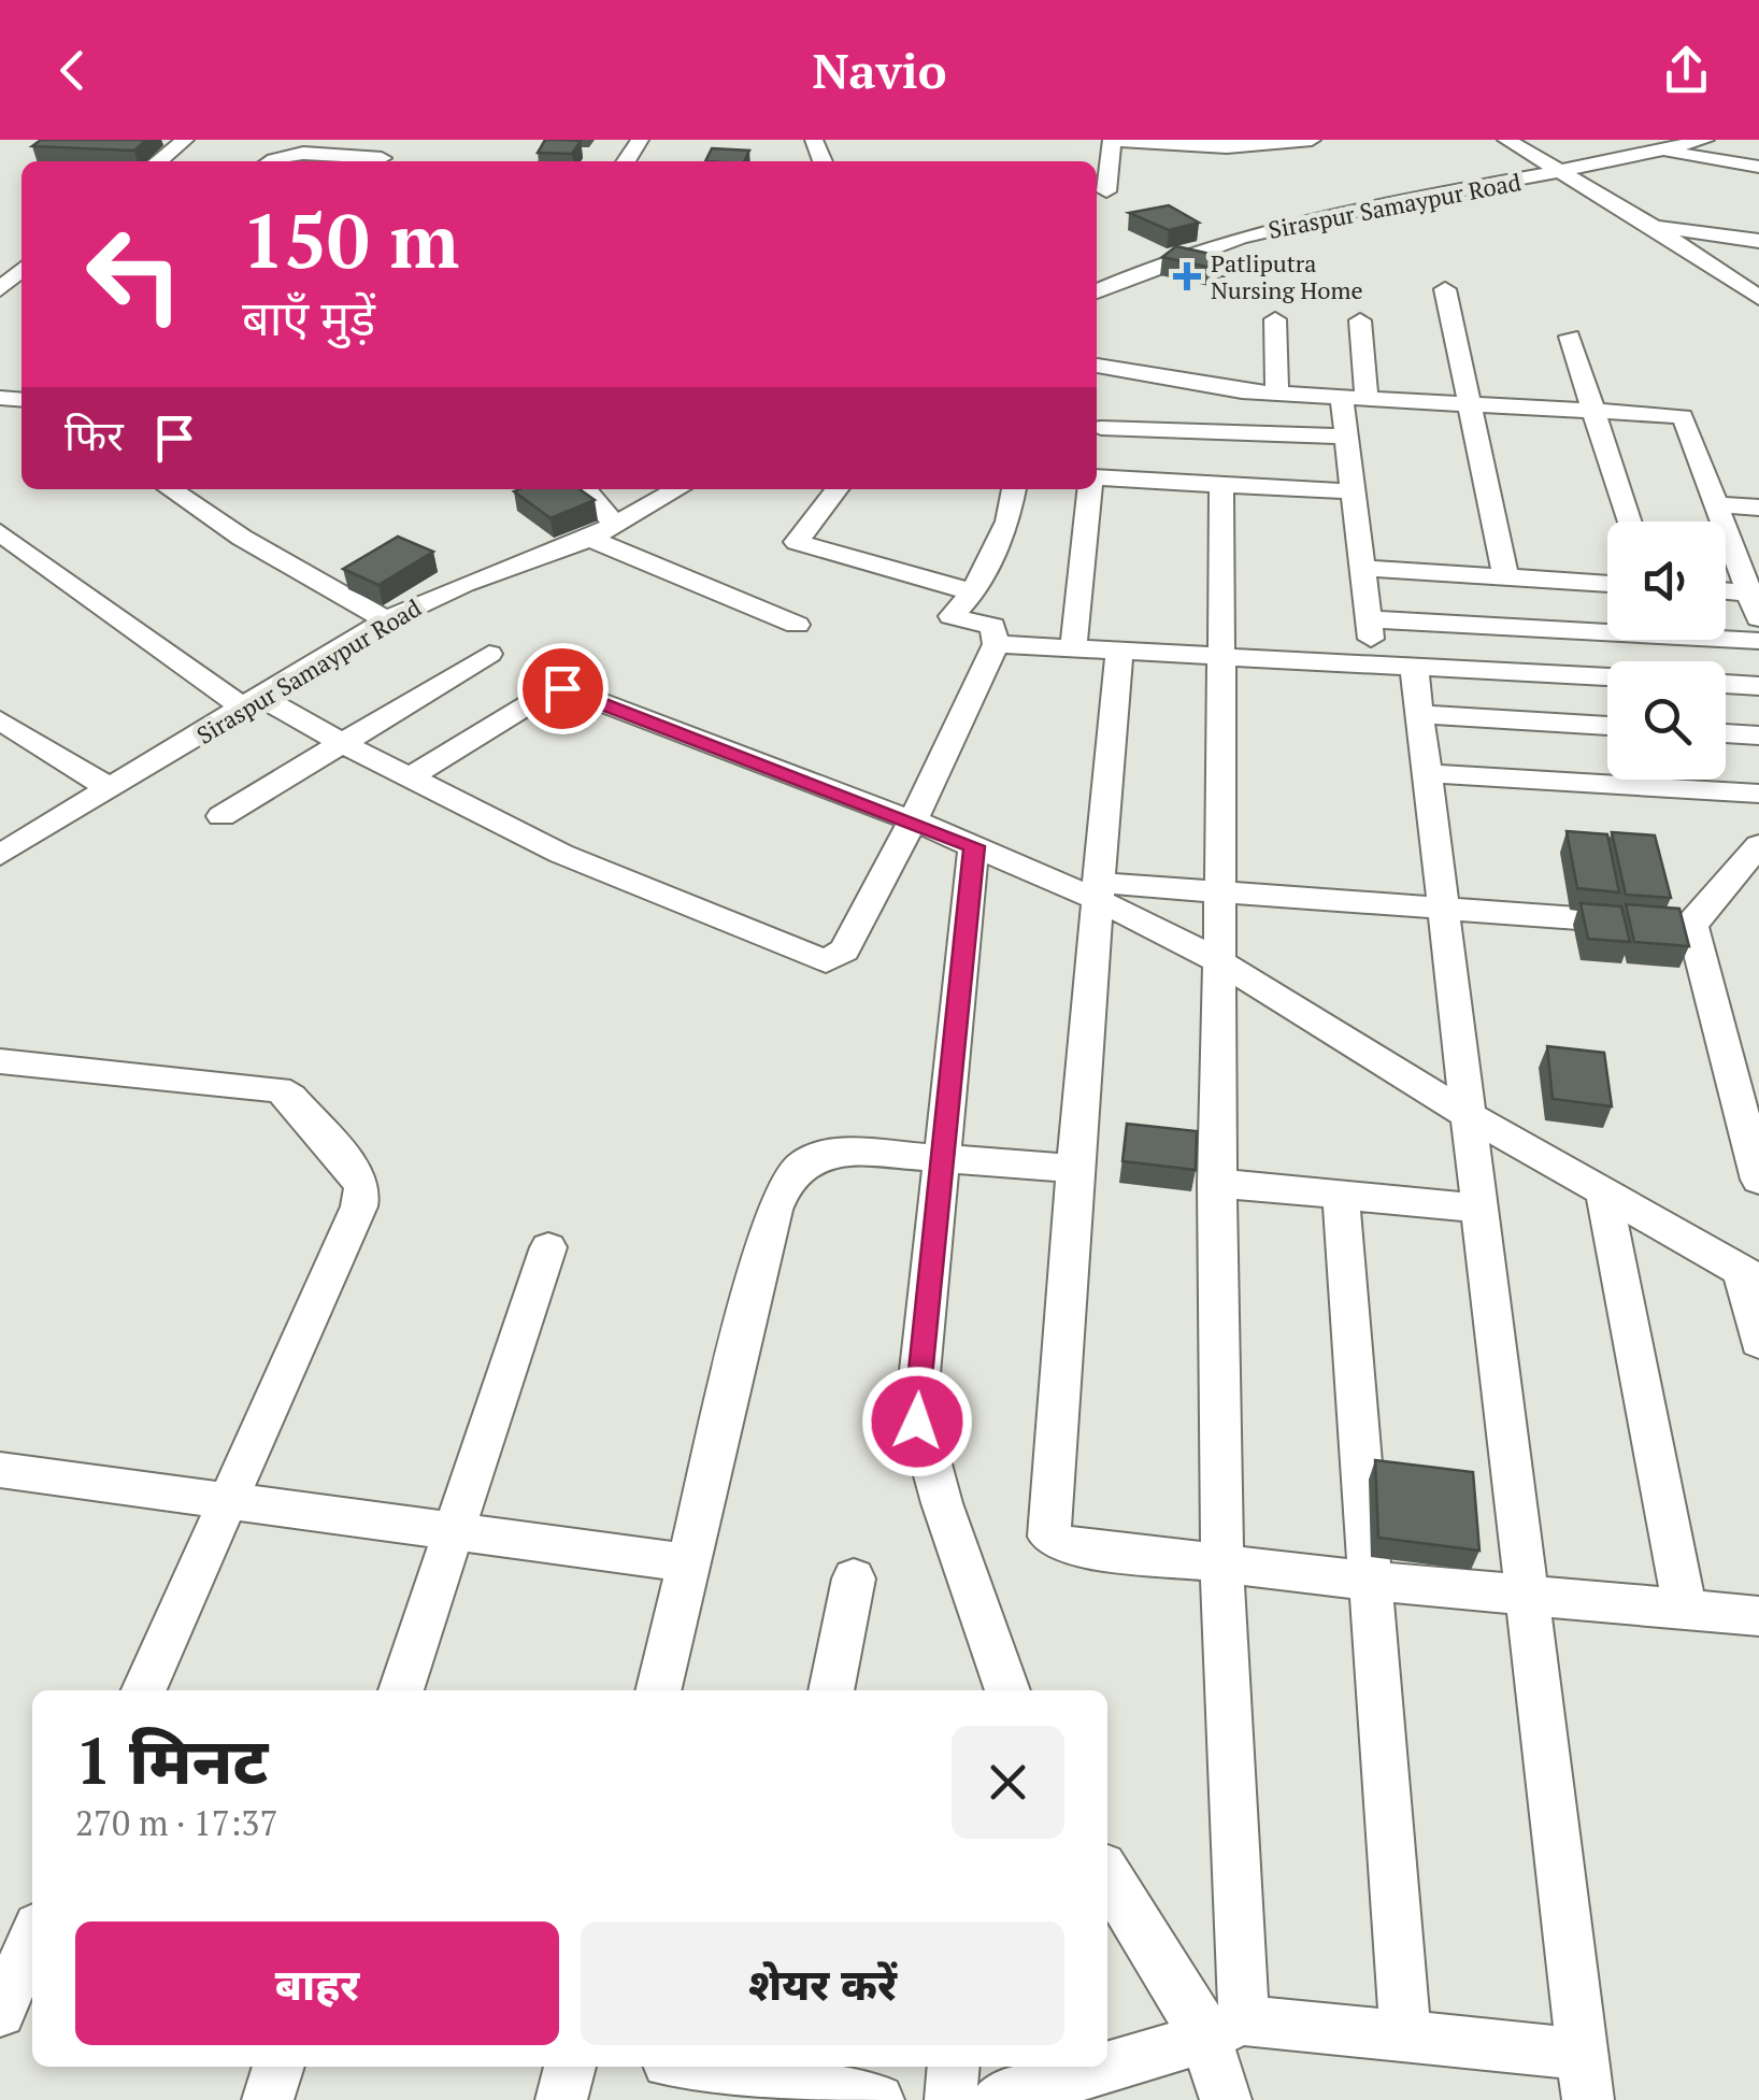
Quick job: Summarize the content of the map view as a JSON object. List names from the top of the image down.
{
  "streets": {
    "street": ["Siraspur Samaypur Road"]
  },
  "places": {
    "health": ["Patliputra Nursing Home"]
  },
  "page": {
    "header": "Navio",
    "turn": ["150 m", "बाएँ मुड़ें"],
    "then": "फिर",
    "heading": ["1 मिनट", "270 m · 17:37"],
    "buttons": ["बाहर", "शेयर करें"]
  }
}
